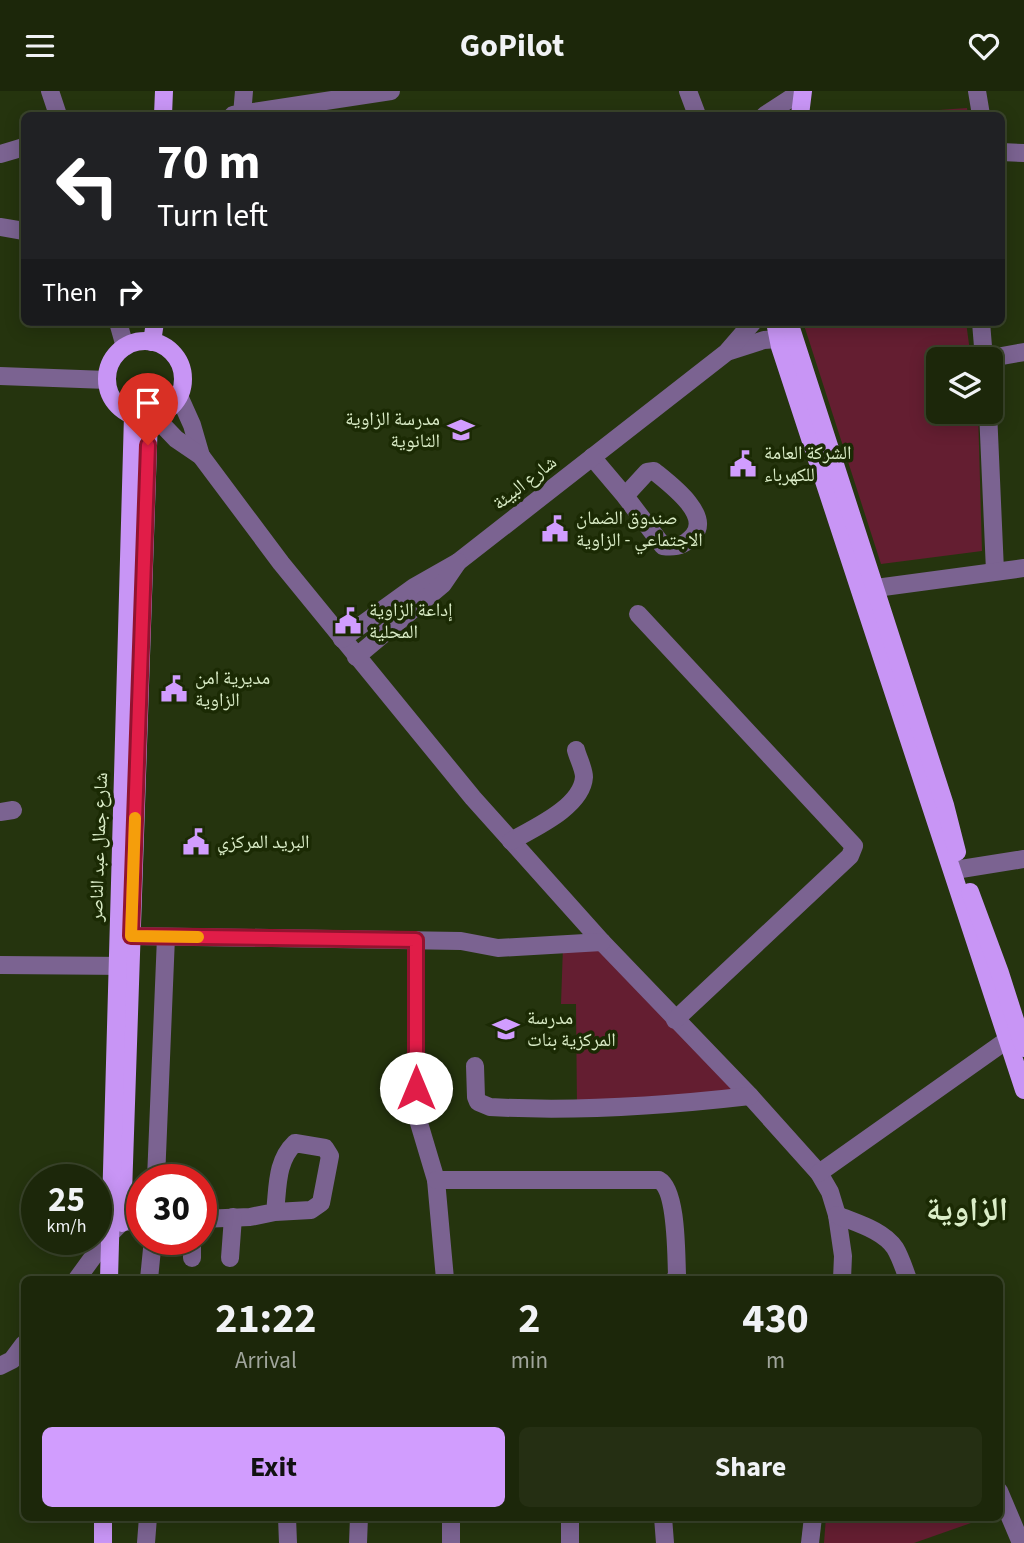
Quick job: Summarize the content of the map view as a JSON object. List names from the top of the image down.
{
  "streets": {
    "main road": ["شارع جمال عبد الناصر"],
    "street": ["شارع البيئة"]
  },
  "districts": ["الزاوية"],
  "places": {
    "school or university": ["مدرسة الزاوية الثانوية", "مدرسة المركزية بنات"],
    "public building": [
      "الشركة العامة للكهرباء",
      "صندوق الضمان الاجتماعي - الزاوية",
      "إداعة الزاوية المحلية",
      "مديرية امن الزاوية",
      "البريد المركزي"
    ]
  },
  "page": {
    "header": "GoPilot",
    "turn": ["70 m", "Turn left"],
    "then": "Then",
    "speed": "25 km/h",
    "limit": "30",
    "eta": [
      "21:22",
      "Arrival",
      "2",
      "min",
      "430",
      "m"
    ],
    "buttons": ["Exit", "Share"]
  }
}
